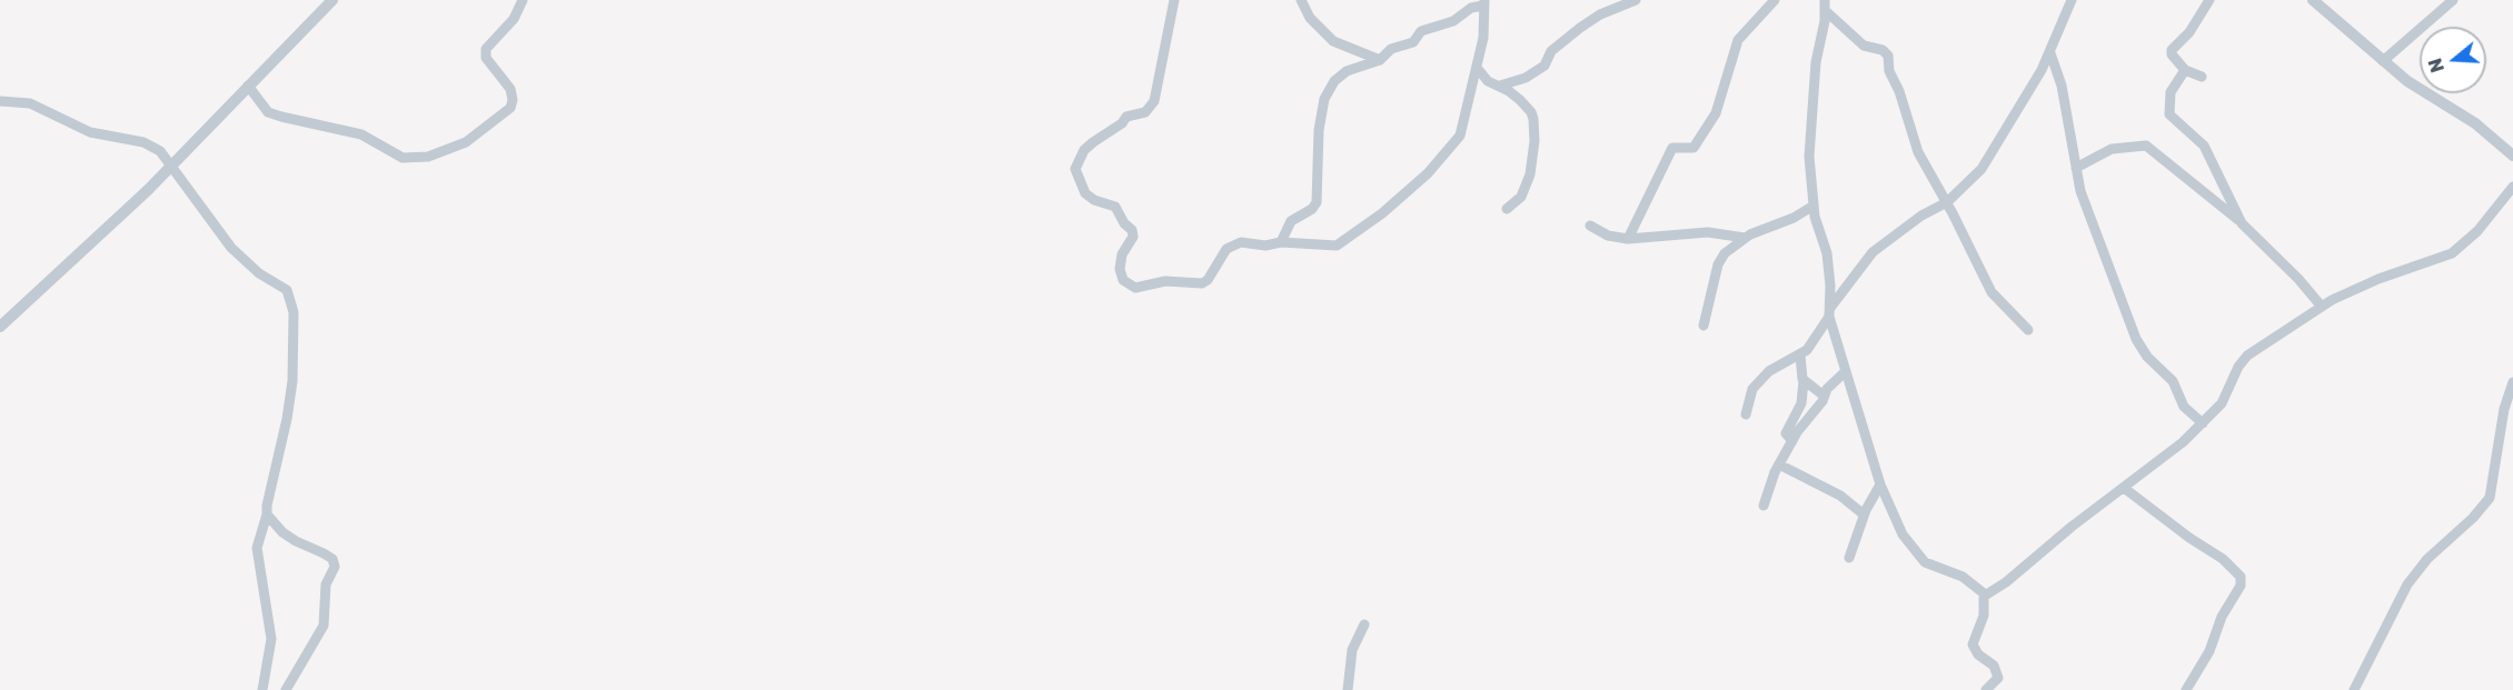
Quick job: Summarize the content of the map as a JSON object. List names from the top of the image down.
{
  "north": "left"
}
